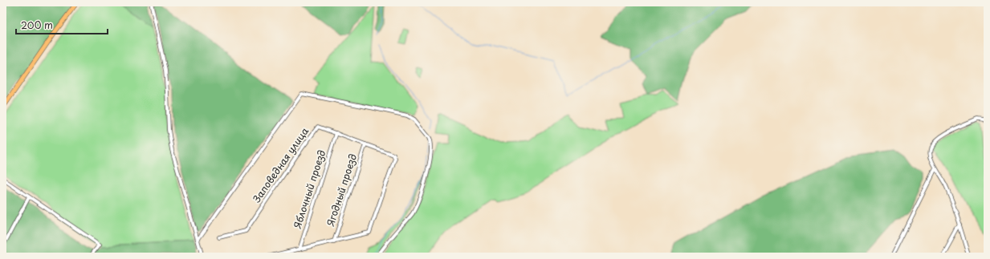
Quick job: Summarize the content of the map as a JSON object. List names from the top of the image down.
{
  "streets": {
    "street": ["Заповедная улица", "Яблочный проезд", "Ягодный проезд"]
  },
  "crossings": [
    ["Заповедная улица", "Яблочный проезд"],
    ["Заповедная улица", "Ягодный проезд"]
  ],
  "scale_bar": "200 m"
}
